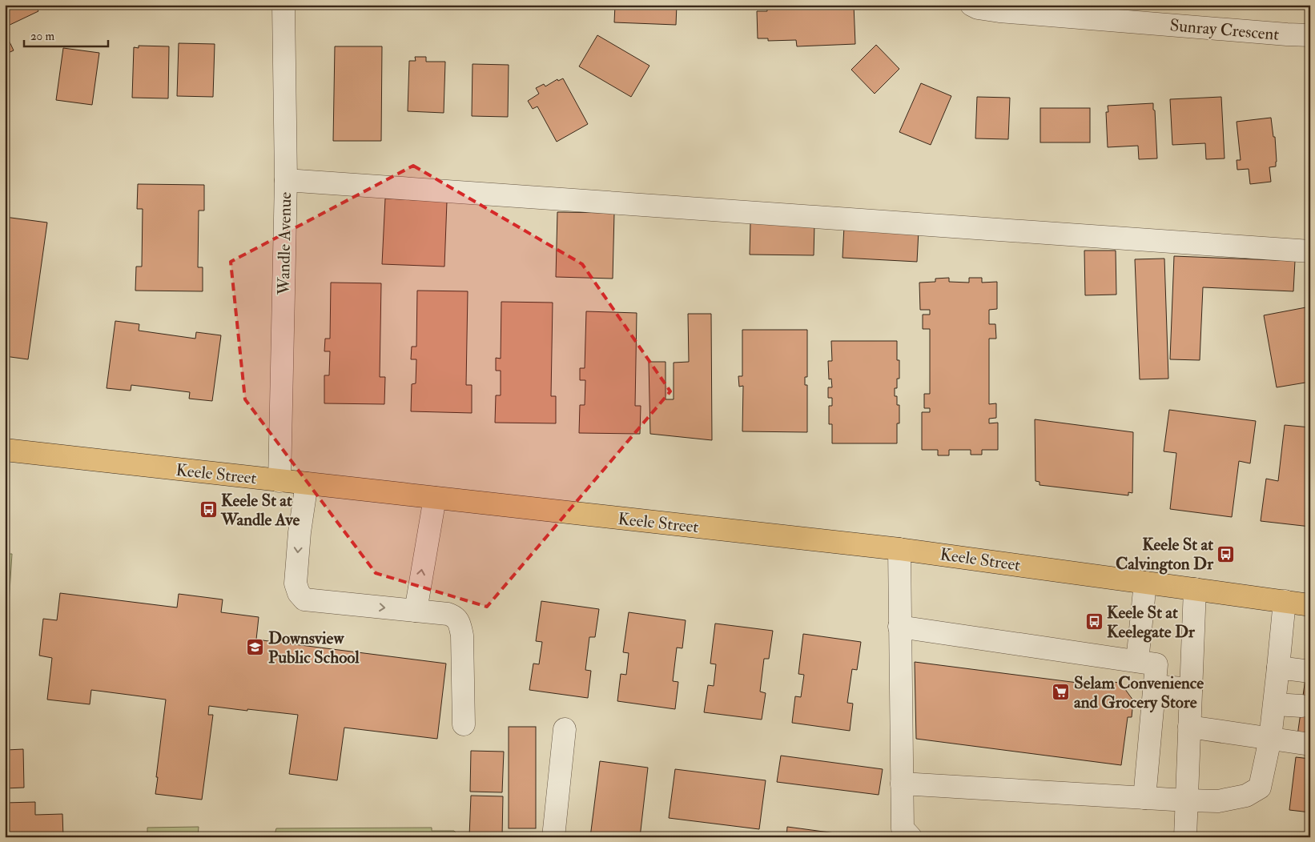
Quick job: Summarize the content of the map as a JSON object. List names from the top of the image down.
{
  "streets": {
    "main road": ["Keele Street"],
    "street": ["Sunray Crescent", "Wandle Avenue"]
  },
  "crossings": [
    ["Wandle Avenue", "Keele Street"]
  ],
  "places": {
    "bus stop": ["Keele St at Wandle Ave", "Keele St at Calvington Dr", "Keele St at Keelegate Dr"],
    "school or university": ["Downsview Public School"],
    "supermarket": ["Selam Convenience and Grocery Store"]
  },
  "scale_bar": "20 m"
}
